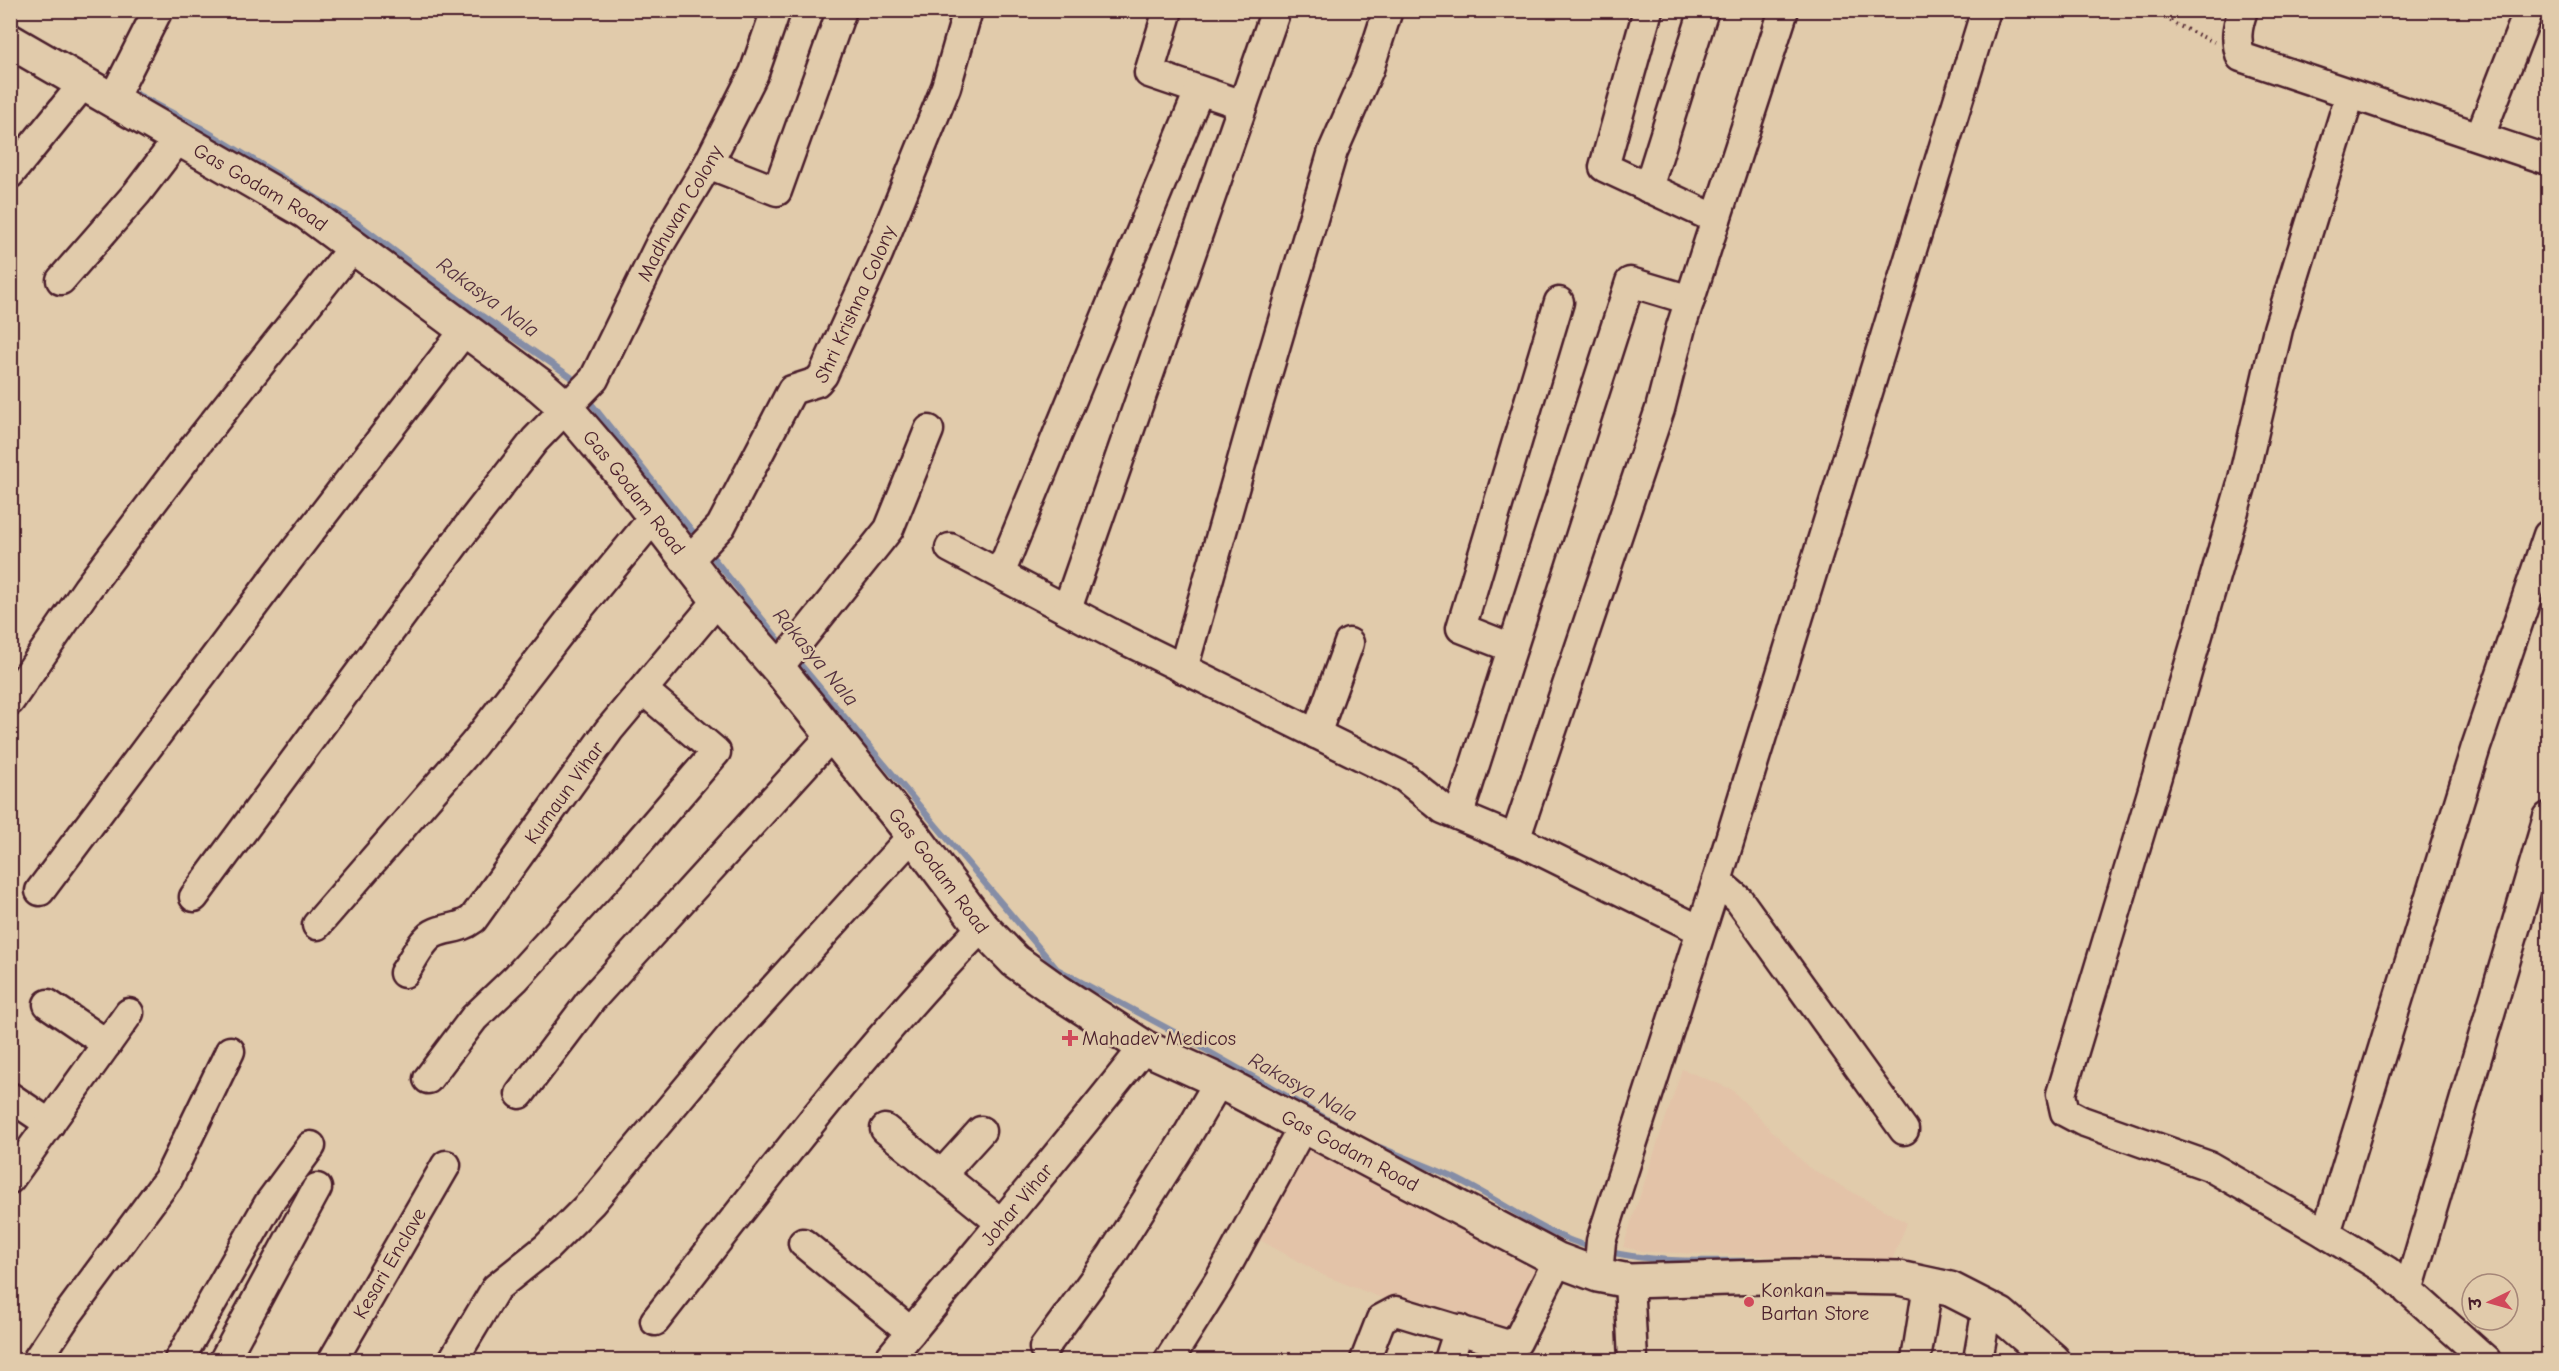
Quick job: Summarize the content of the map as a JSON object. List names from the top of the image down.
{
  "streets": {
    "main road": ["Gas Godam Road"],
    "street": [
      "Madhuvan Colony",
      "Shri Krishna Colony",
      "Kumaun Vihar",
      "Johar Vihar",
      "Kesari Enclave"
    ]
  },
  "crossings": [
    ["Gas Godam Road", "Madhuvan Colony"],
    ["Gas Godam Road", "Shri Krishna Colony"],
    ["Gas Godam Road", "Kumaun Vihar"],
    ["Gas Godam Road", "Johar Vihar"]
  ],
  "water": ["Rakasya Nala"],
  "places": {
    "health": ["Mahadev Medicos"],
    "other": ["Konkan Bartan Store"]
  },
  "north": "left"
}
